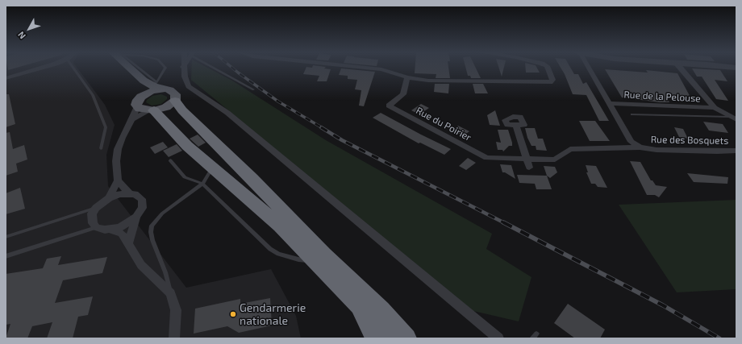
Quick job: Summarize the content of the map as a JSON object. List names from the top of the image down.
{
  "streets": {
    "street": ["Rue de la Pelouse", "Rue du Poirier", "Rue des Bosquets"]
  },
  "crossings": [
    ["Rue de la Pelouse", "Rue des Bosquets"],
    ["Rue du Poirier", "Rue des Bosquets"]
  ],
  "places": ["Gendarmerie nationale"],
  "north": "bottom left"
}
